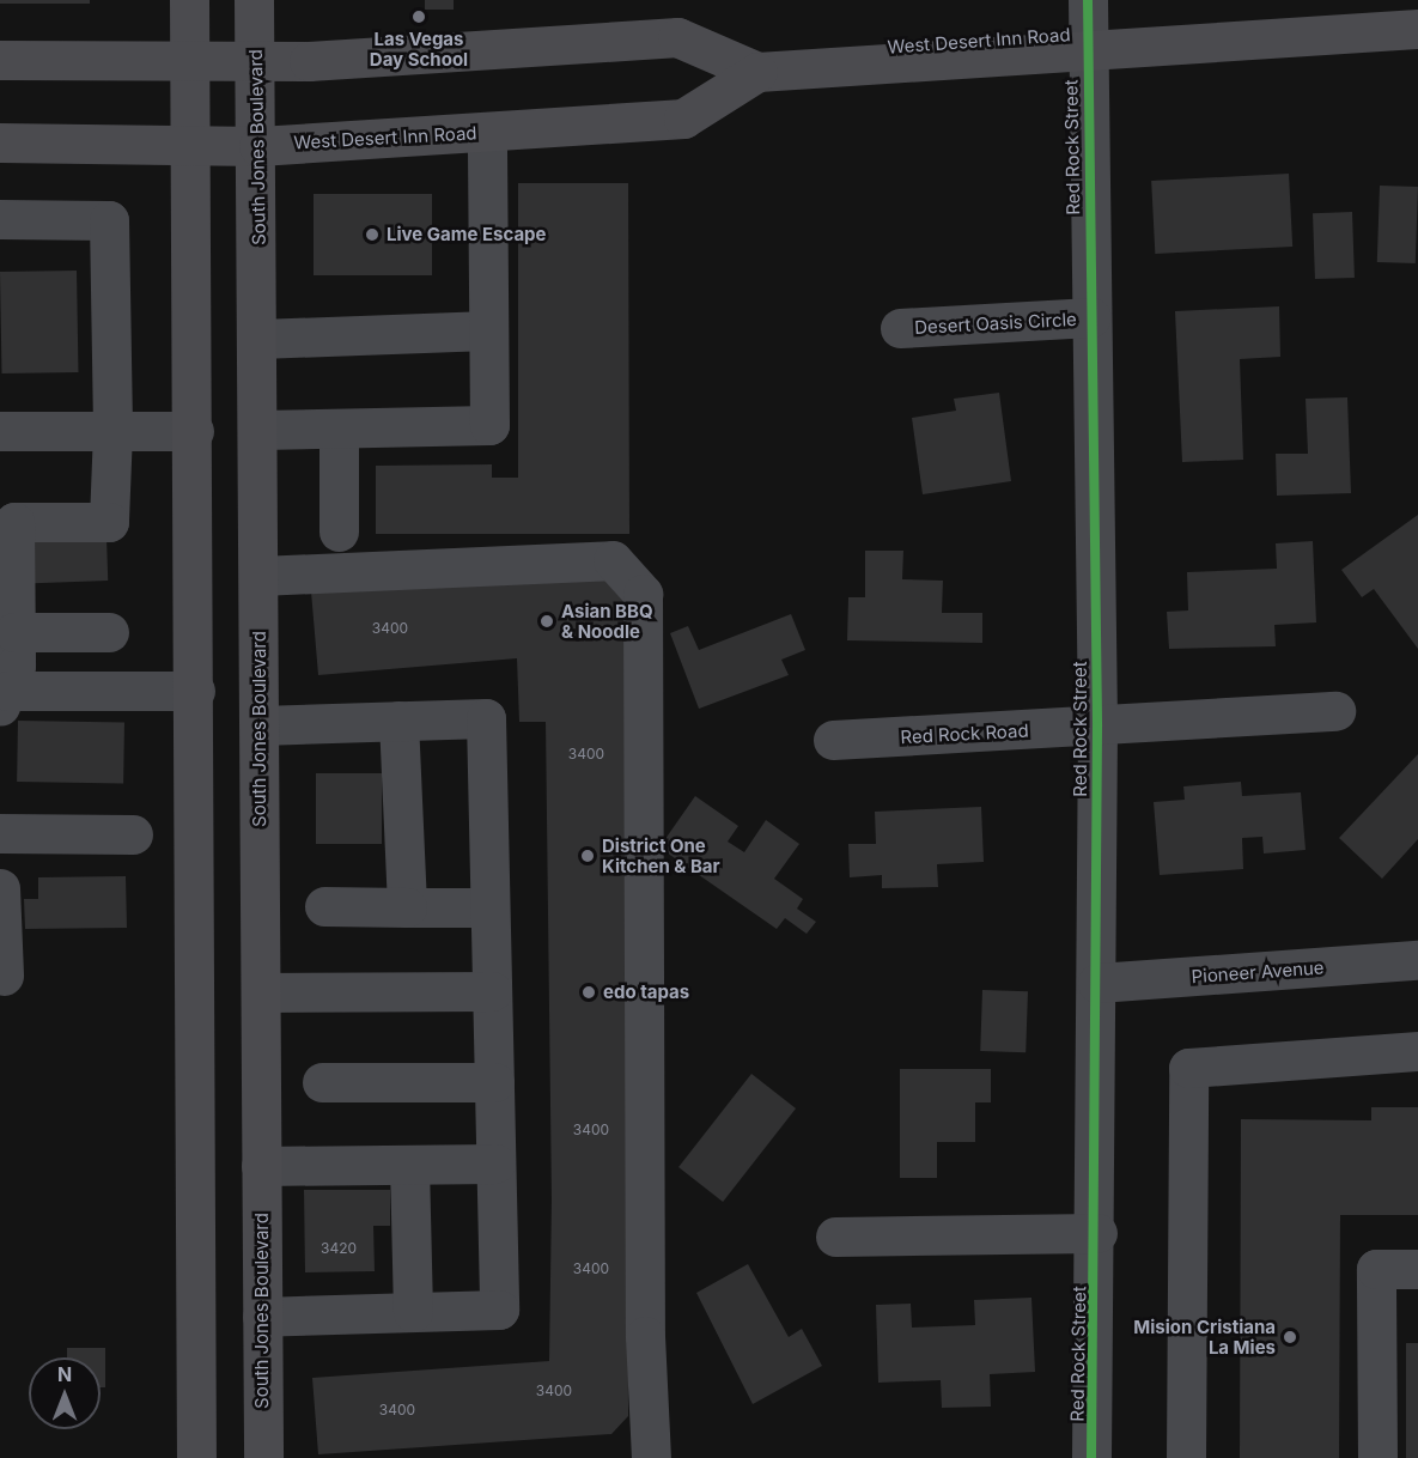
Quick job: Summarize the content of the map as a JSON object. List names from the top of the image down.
{
  "streets": {
    "main road": ["West Desert Inn Road", "South Jones Boulevard"],
    "street": [
      "Red Rock Street",
      "Desert Oasis Circle",
      "Red Rock Road",
      "Pioneer Avenue"
    ]
  },
  "crossings": [
    ["West Desert Inn Road", "South Jones Boulevard"],
    ["West Desert Inn Road", "Red Rock Street"],
    ["Red Rock Street", "Desert Oasis Circle"],
    ["Red Rock Street", "Red Rock Road"],
    ["Red Rock Street", "Pioneer Avenue"]
  ],
  "places": [
    "Las Vegas Day School",
    "Live Game Escape",
    "Asian BBQ & Noodle",
    "District One Kitchen & Bar",
    "edo tapas",
    "Mision Cristiana La Mies"
  ],
  "house_numbers": [
    "3400",
    "3400",
    "3400",
    "3420",
    "3400",
    "3400",
    "3400"
  ],
  "north": "top"
}
